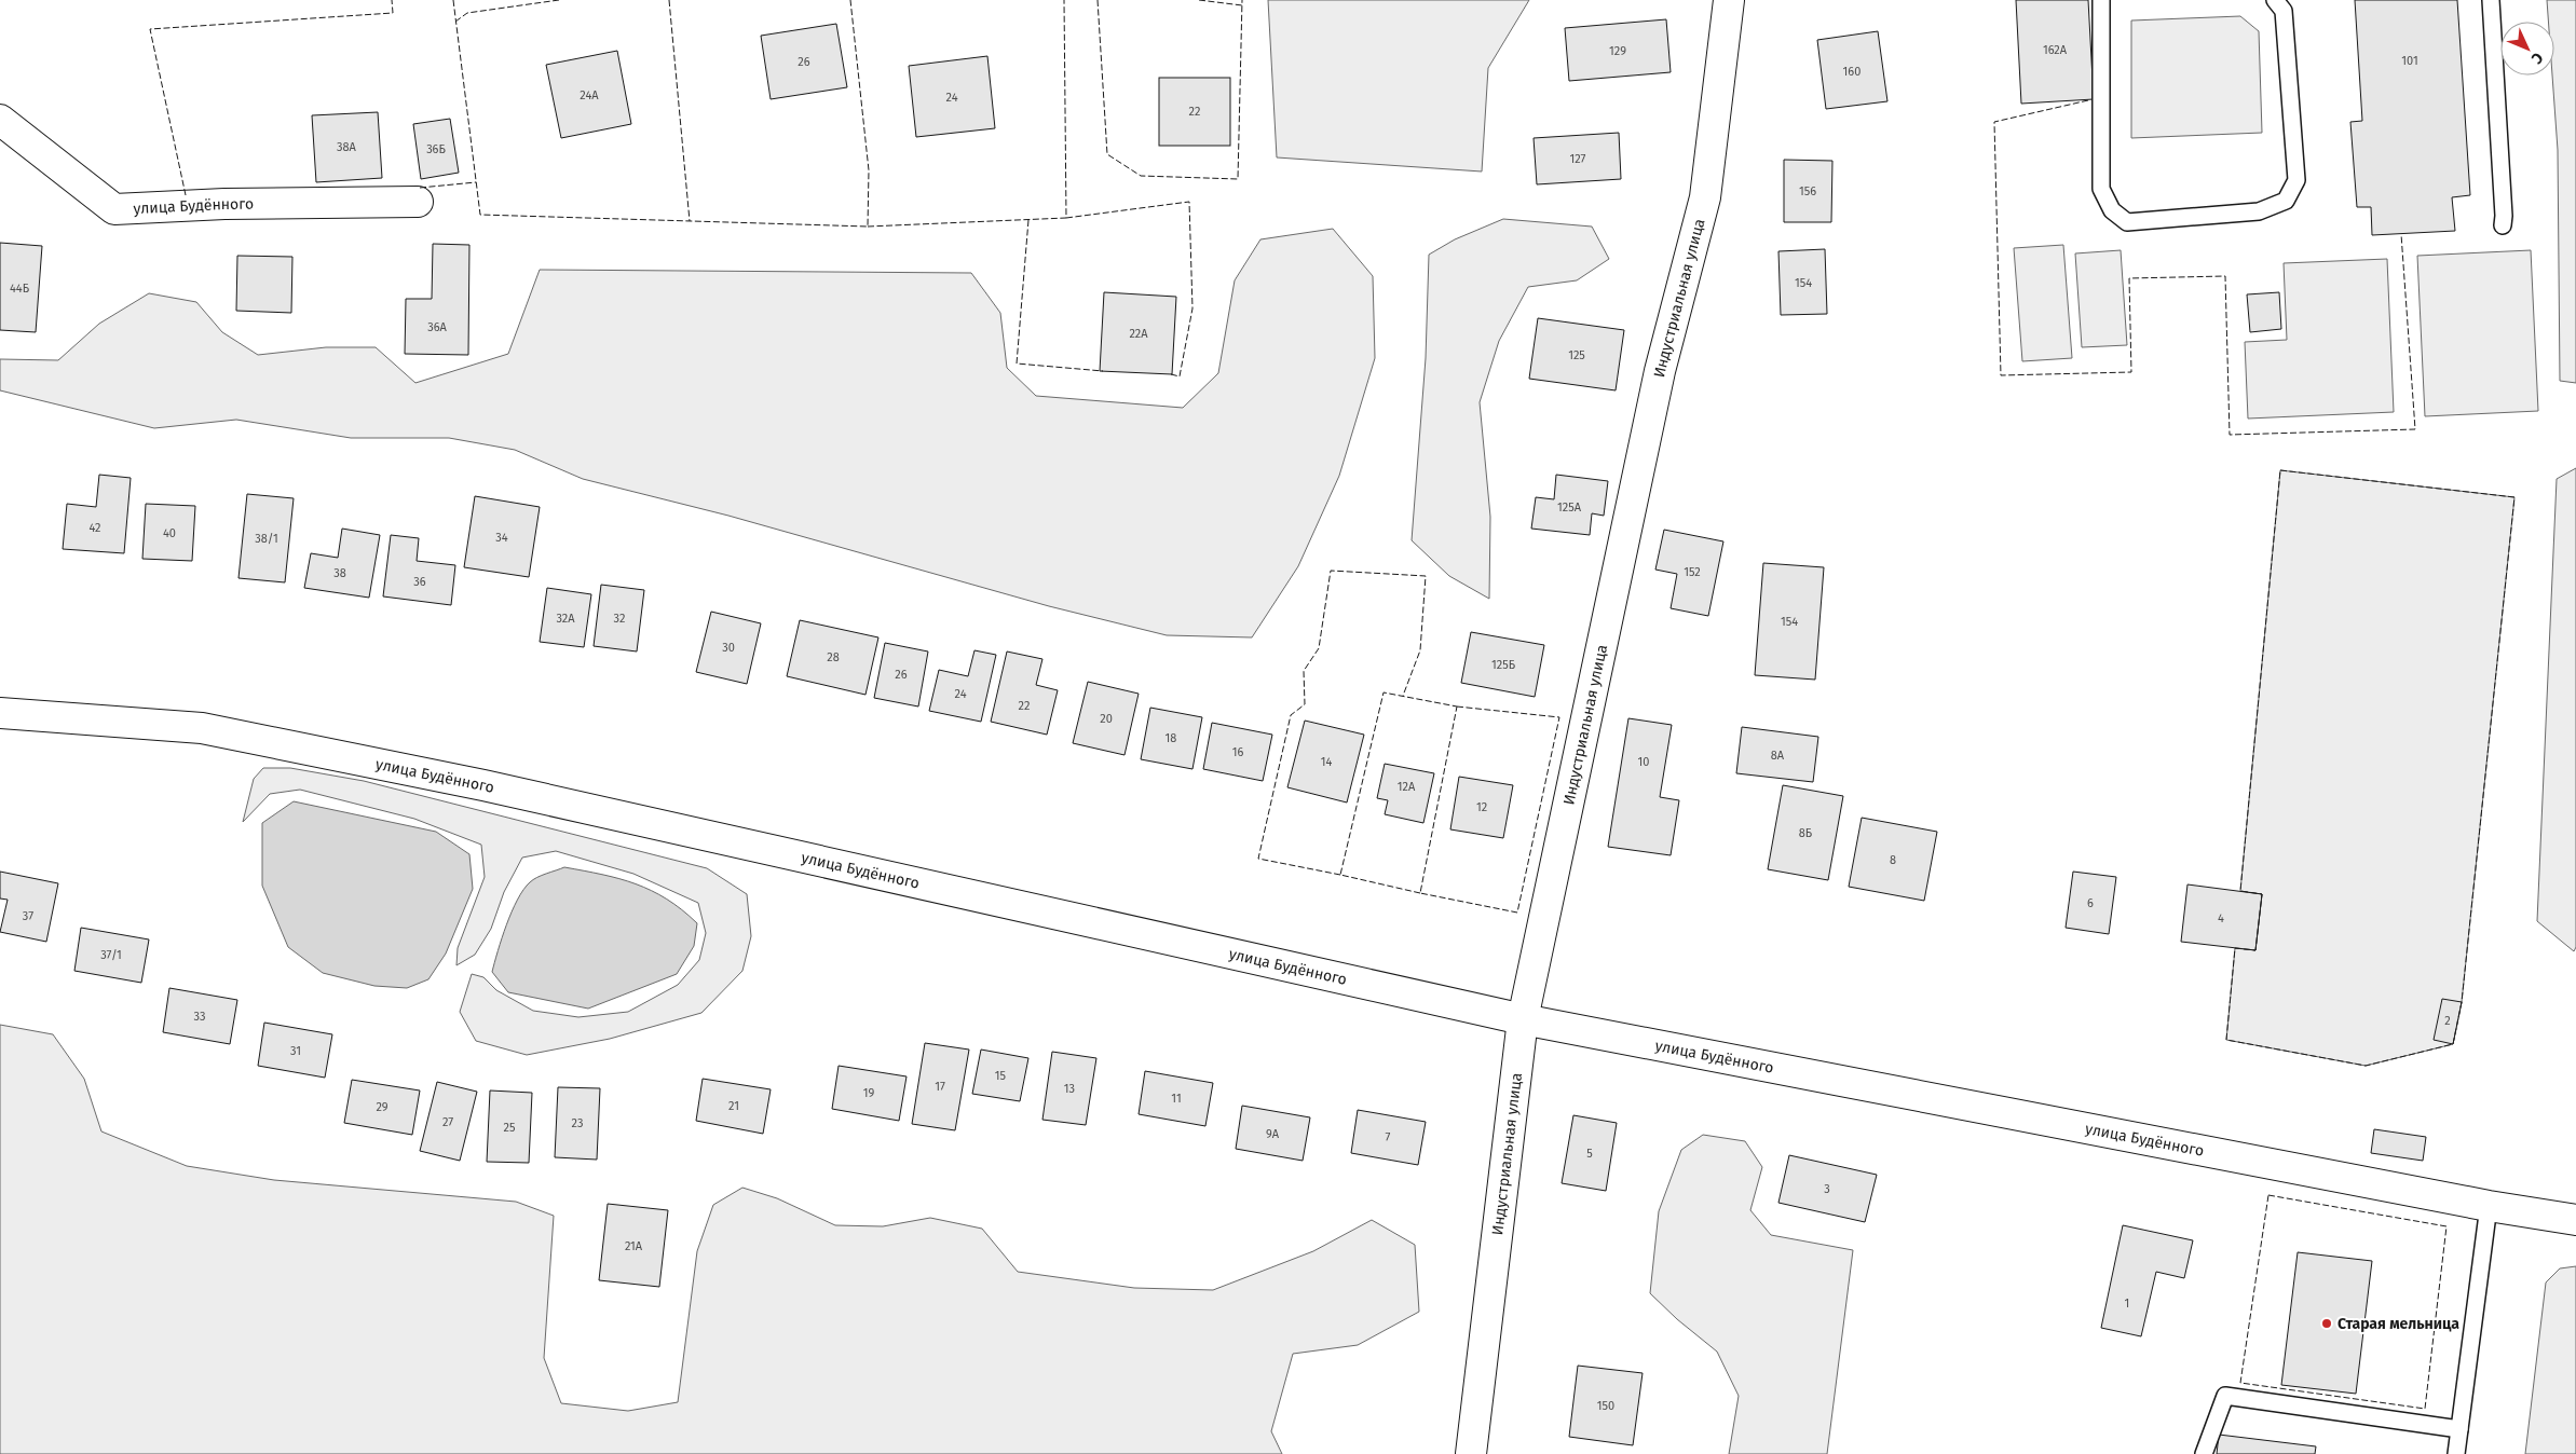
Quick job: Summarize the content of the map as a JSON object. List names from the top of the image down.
{
  "streets": {
    "street": ["улица Будённого", "Индустриальная улица"]
  },
  "crossings": [
    ["улица Будённого", "Индустриальная улица"]
  ],
  "places": ["Старая мельница"],
  "house_numbers": [
    "162А",
    "129",
    "101",
    "26",
    "160",
    "24А",
    "24",
    "22",
    "38А",
    "36Б",
    "127",
    "156",
    "154",
    "44Б",
    "36А",
    "22А",
    "125",
    "125А",
    "42",
    "40",
    "34",
    "38/1",
    "152",
    "38",
    "36",
    "32А",
    "32",
    "154",
    "30",
    "28",
    "125Б",
    "26",
    "24",
    "22",
    "20",
    "18",
    "16",
    "8А",
    "14",
    "10",
    "12А",
    "12",
    "8Б",
    "8",
    "6",
    "37",
    "4",
    "37/1",
    "33",
    "2",
    "31",
    "15",
    "17",
    "13",
    "19",
    "11",
    "21",
    "29",
    "27",
    "23",
    "25",
    "9А",
    "7",
    "5",
    "3",
    "21А",
    "1",
    "150"
  ],
  "north": "bottom right"
}
